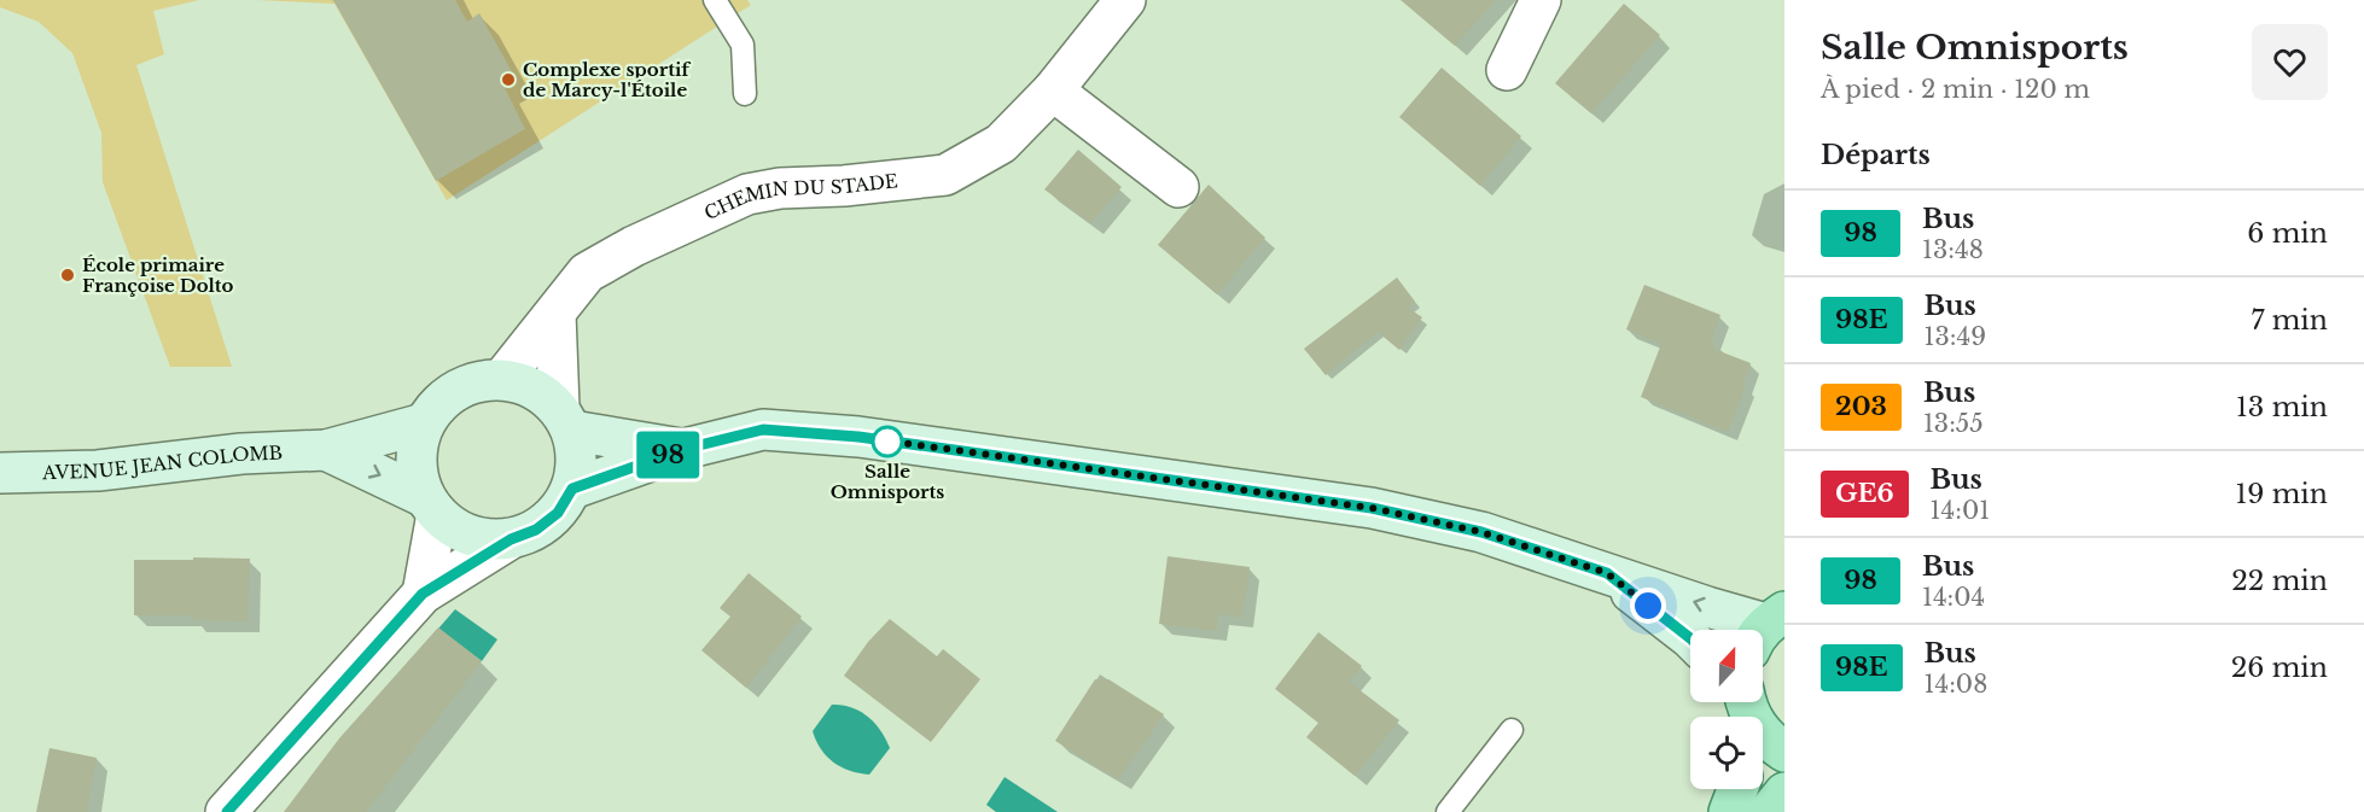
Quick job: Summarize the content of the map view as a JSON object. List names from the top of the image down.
{
  "streets": {
    "street": ["CHEMIN DU STADE", "AVENUE JEAN COLOMB"]
  },
  "crossings": [
    ["CHEMIN DU STADE", "AVENUE JEAN COLOMB"]
  ],
  "places": ["Complexe sportif de Marcy-l'Étoile", "École primaire Françoise Dolto", "Salle Omnisports"],
  "lines": ["bus line 98"],
  "north": "top",
  "page": {
    "on_map": "98",
    "heading": [
      ["Salle Omnisports", "À pied · 2 min · 120 m"],
      "Départs"
    ],
    "list": [
      {
        "mark": "98",
        "name": "Bus",
        "note": "13:48",
        "value": "6 min"
      },
      {
        "mark": "98E",
        "name": "Bus",
        "note": "13:49",
        "value": "7 min"
      },
      {
        "mark": "203",
        "name": "Bus",
        "note": "13:55",
        "value": "13 min"
      },
      {
        "mark": "GE6",
        "name": "Bus",
        "note": "14:01",
        "value": "19 min"
      },
      {
        "mark": "98",
        "name": "Bus",
        "note": "14:04",
        "value": "22 min"
      },
      {
        "mark": "98E",
        "name": "Bus",
        "note": "14:08",
        "value": "26 min"
      }
    ]
  }
}
